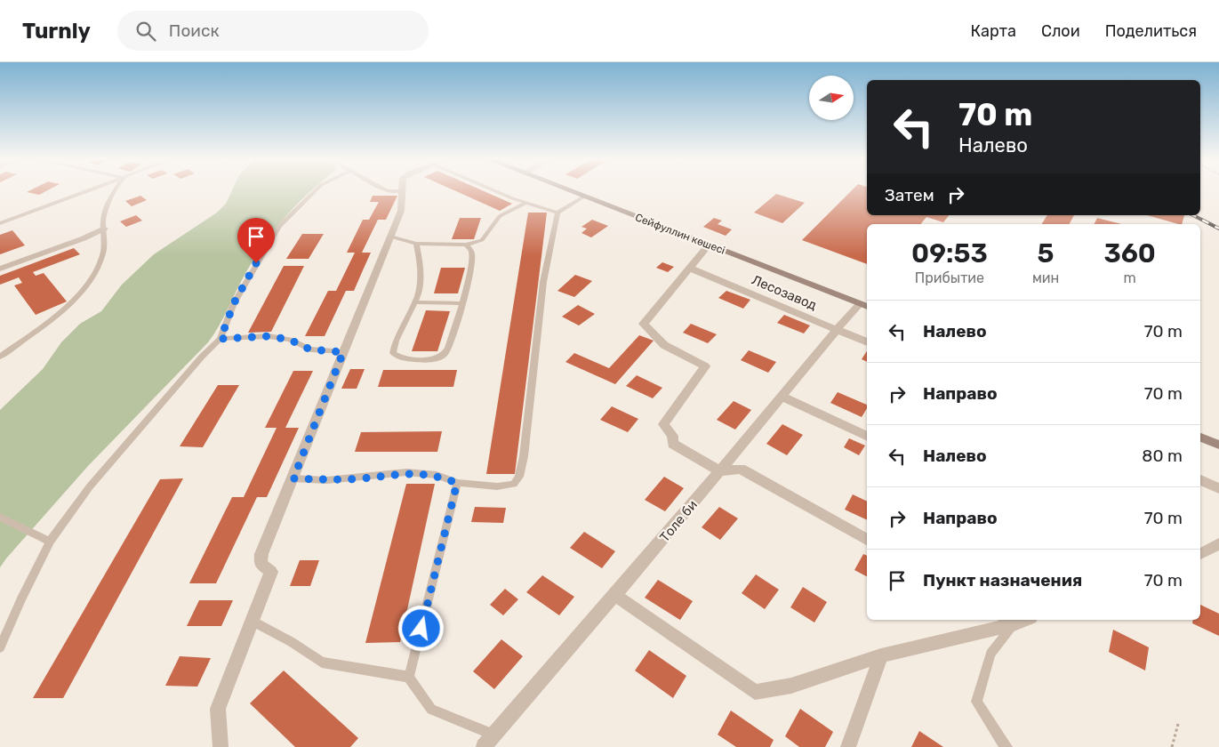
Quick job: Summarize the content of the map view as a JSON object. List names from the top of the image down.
{
  "streets": {
    "main road": ["Сейфуллин көшесі"],
    "street": ["Лесозавод", "Толе би"]
  },
  "crossings": [
    ["Сейфуллин көшесі", "Толе би"],
    ["Лесозавод", "Толе би"]
  ],
  "north": "right",
  "page": {
    "header": "Turnly",
    "search": "Поиск",
    "nav": ["Карта", "Слои", "Поделиться"],
    "turn": ["70 m", "Налево"],
    "then": "Затем",
    "eta": [
      "09:53",
      "Прибытие",
      "5",
      "мин",
      "360",
      "m"
    ],
    "list": [
      {
        "name": "Налево",
        "value": "70 m"
      },
      {
        "name": "Направо",
        "value": "70 m"
      },
      {
        "name": "Налево",
        "value": "80 m"
      },
      {
        "name": "Направо",
        "value": "70 m"
      },
      {
        "name": "Пункт назначения",
        "value": "70 m"
      }
    ]
  }
}
